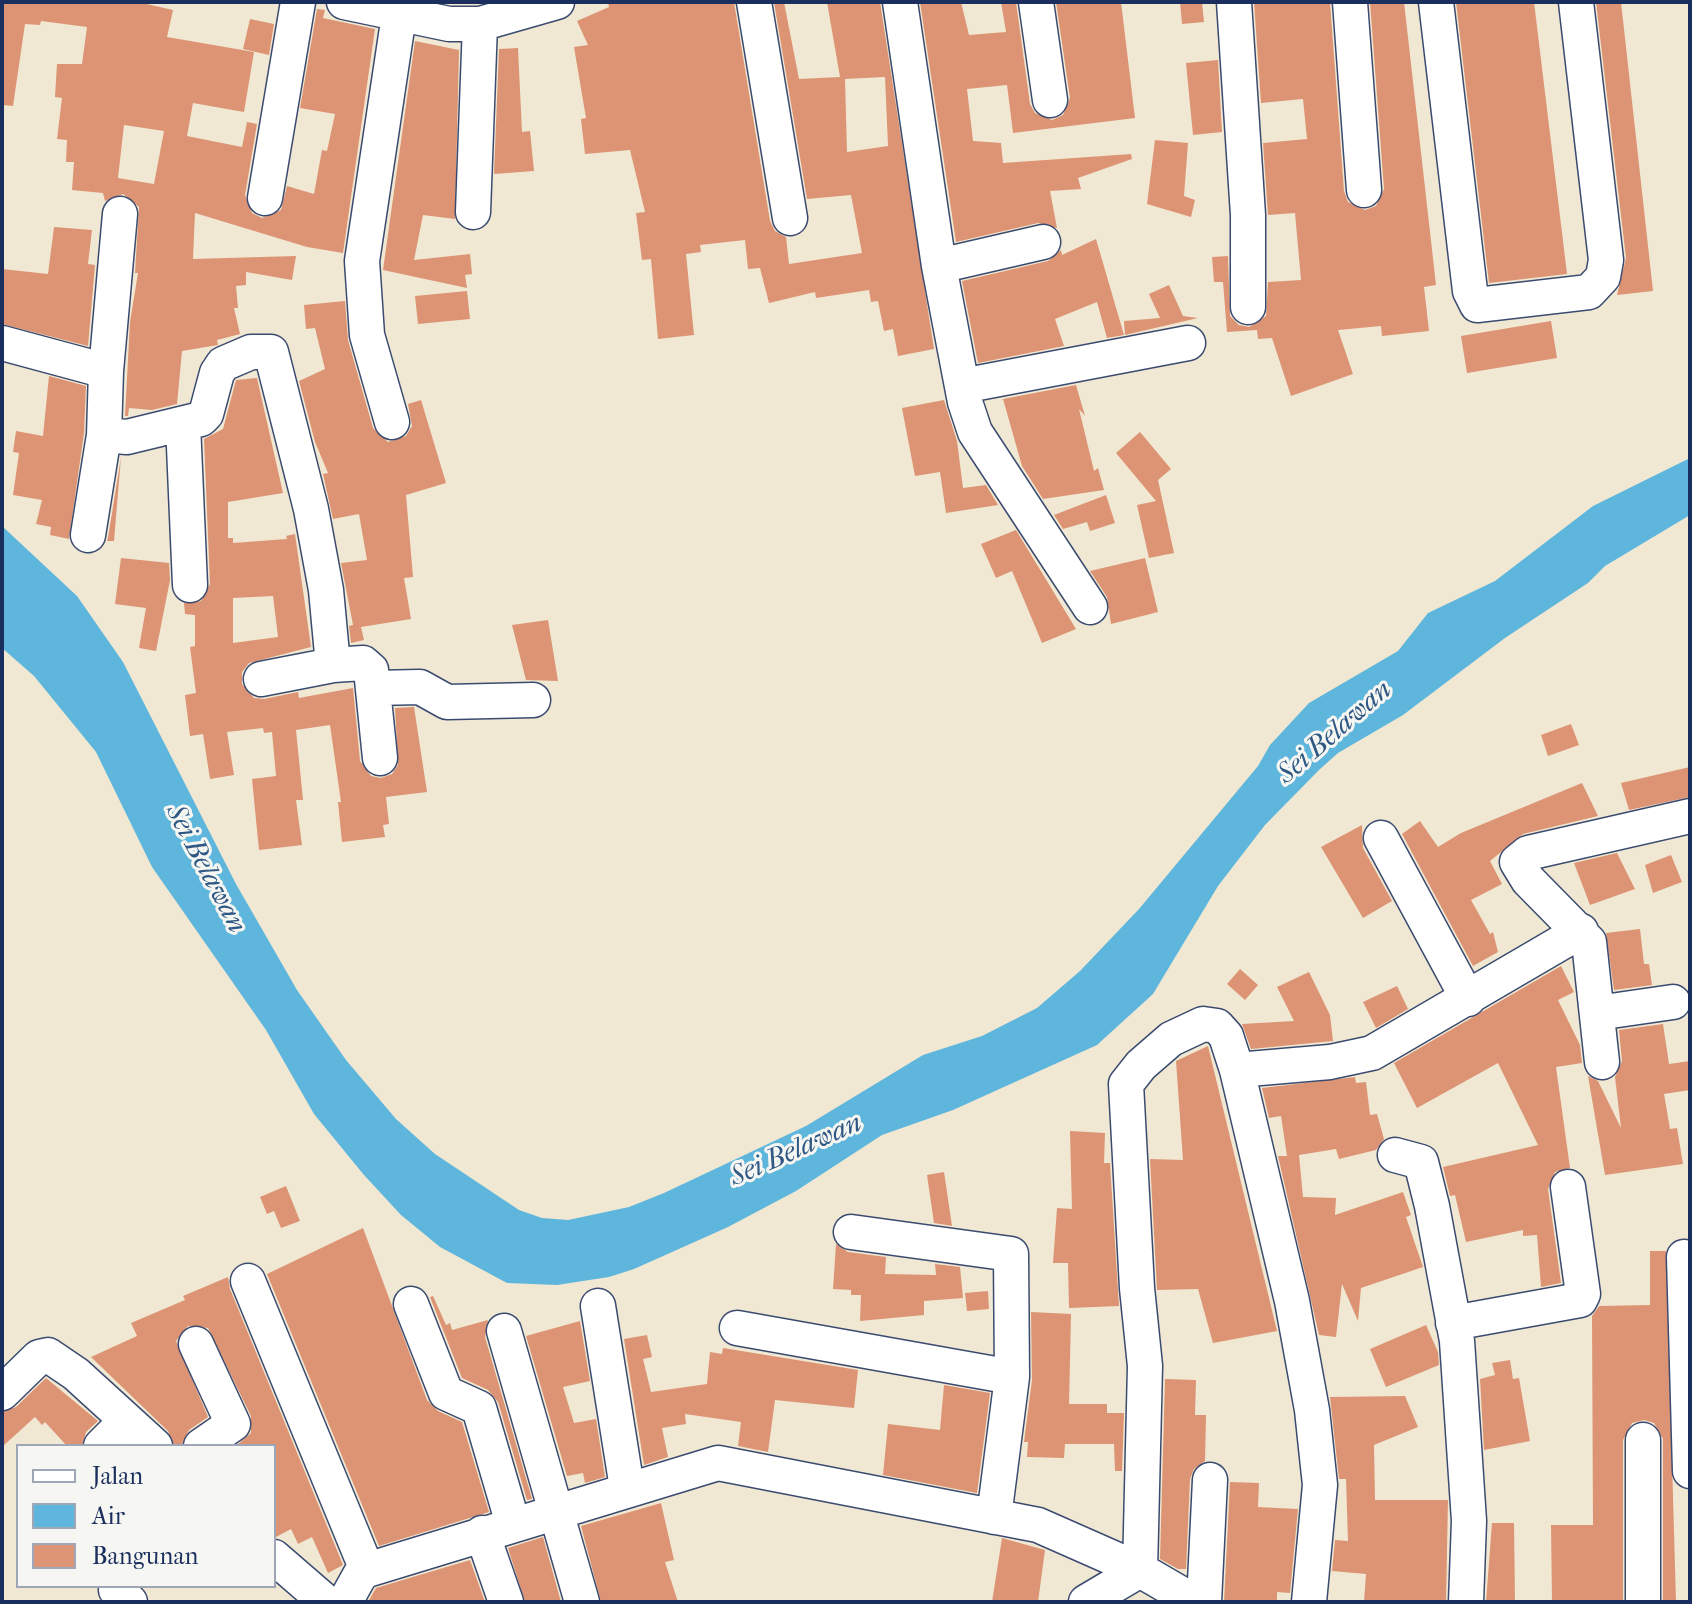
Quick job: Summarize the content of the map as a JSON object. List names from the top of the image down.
{
  "water": ["Sei Belawan"],
  "legend": ["Jalan", "Air", "Bangunan"]
}
